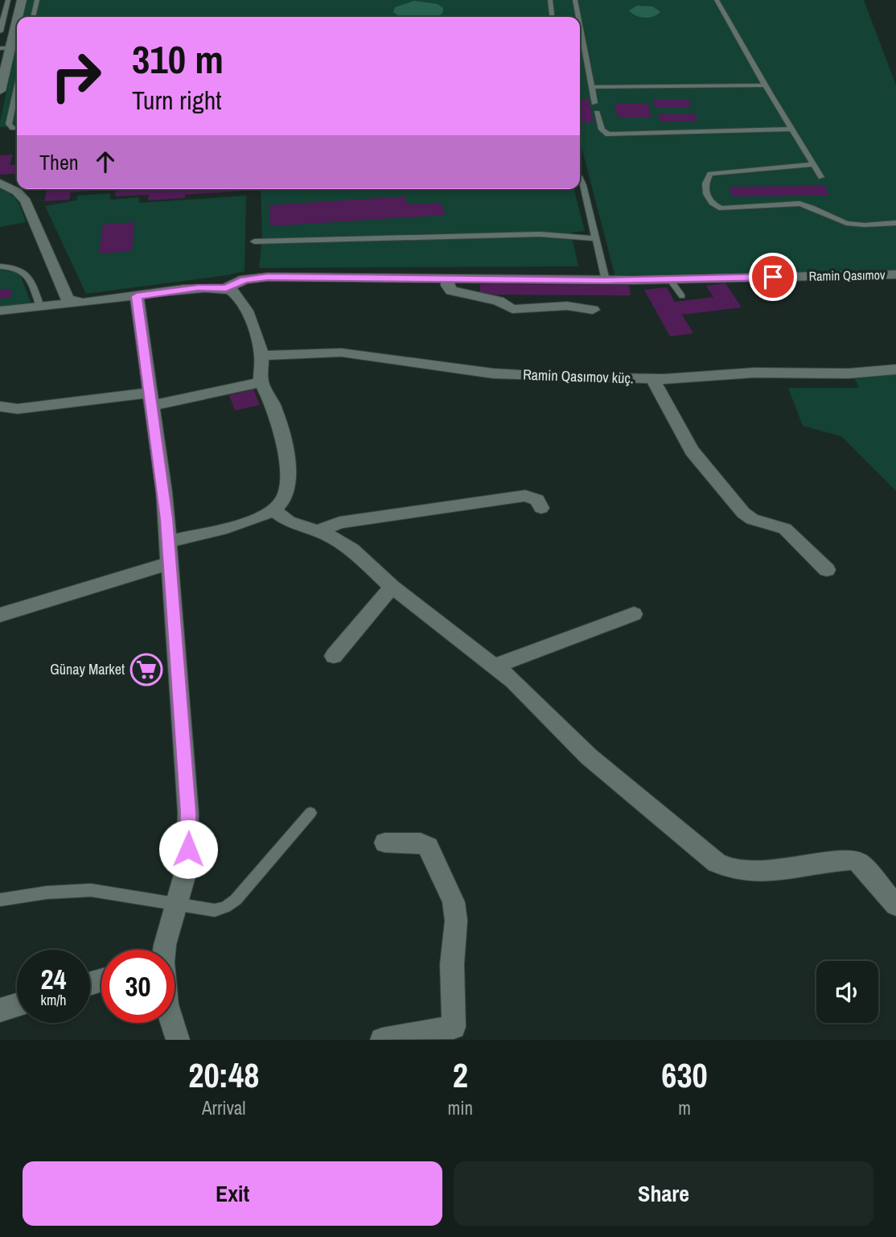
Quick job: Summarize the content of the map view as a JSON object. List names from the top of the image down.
{
  "streets": {
    "street": ["Ramin Qasımov", "Ramin Qasımov küç."]
  },
  "places": {
    "supermarket": ["Günay Market"]
  },
  "page": {
    "turn": ["310 m", "Turn right"],
    "then": "Then",
    "speed": "24 km/h",
    "limit": "30",
    "eta": [
      "20:48",
      "Arrival",
      "2",
      "min",
      "630",
      "m"
    ],
    "buttons": ["Exit", "Share"]
  }
}
